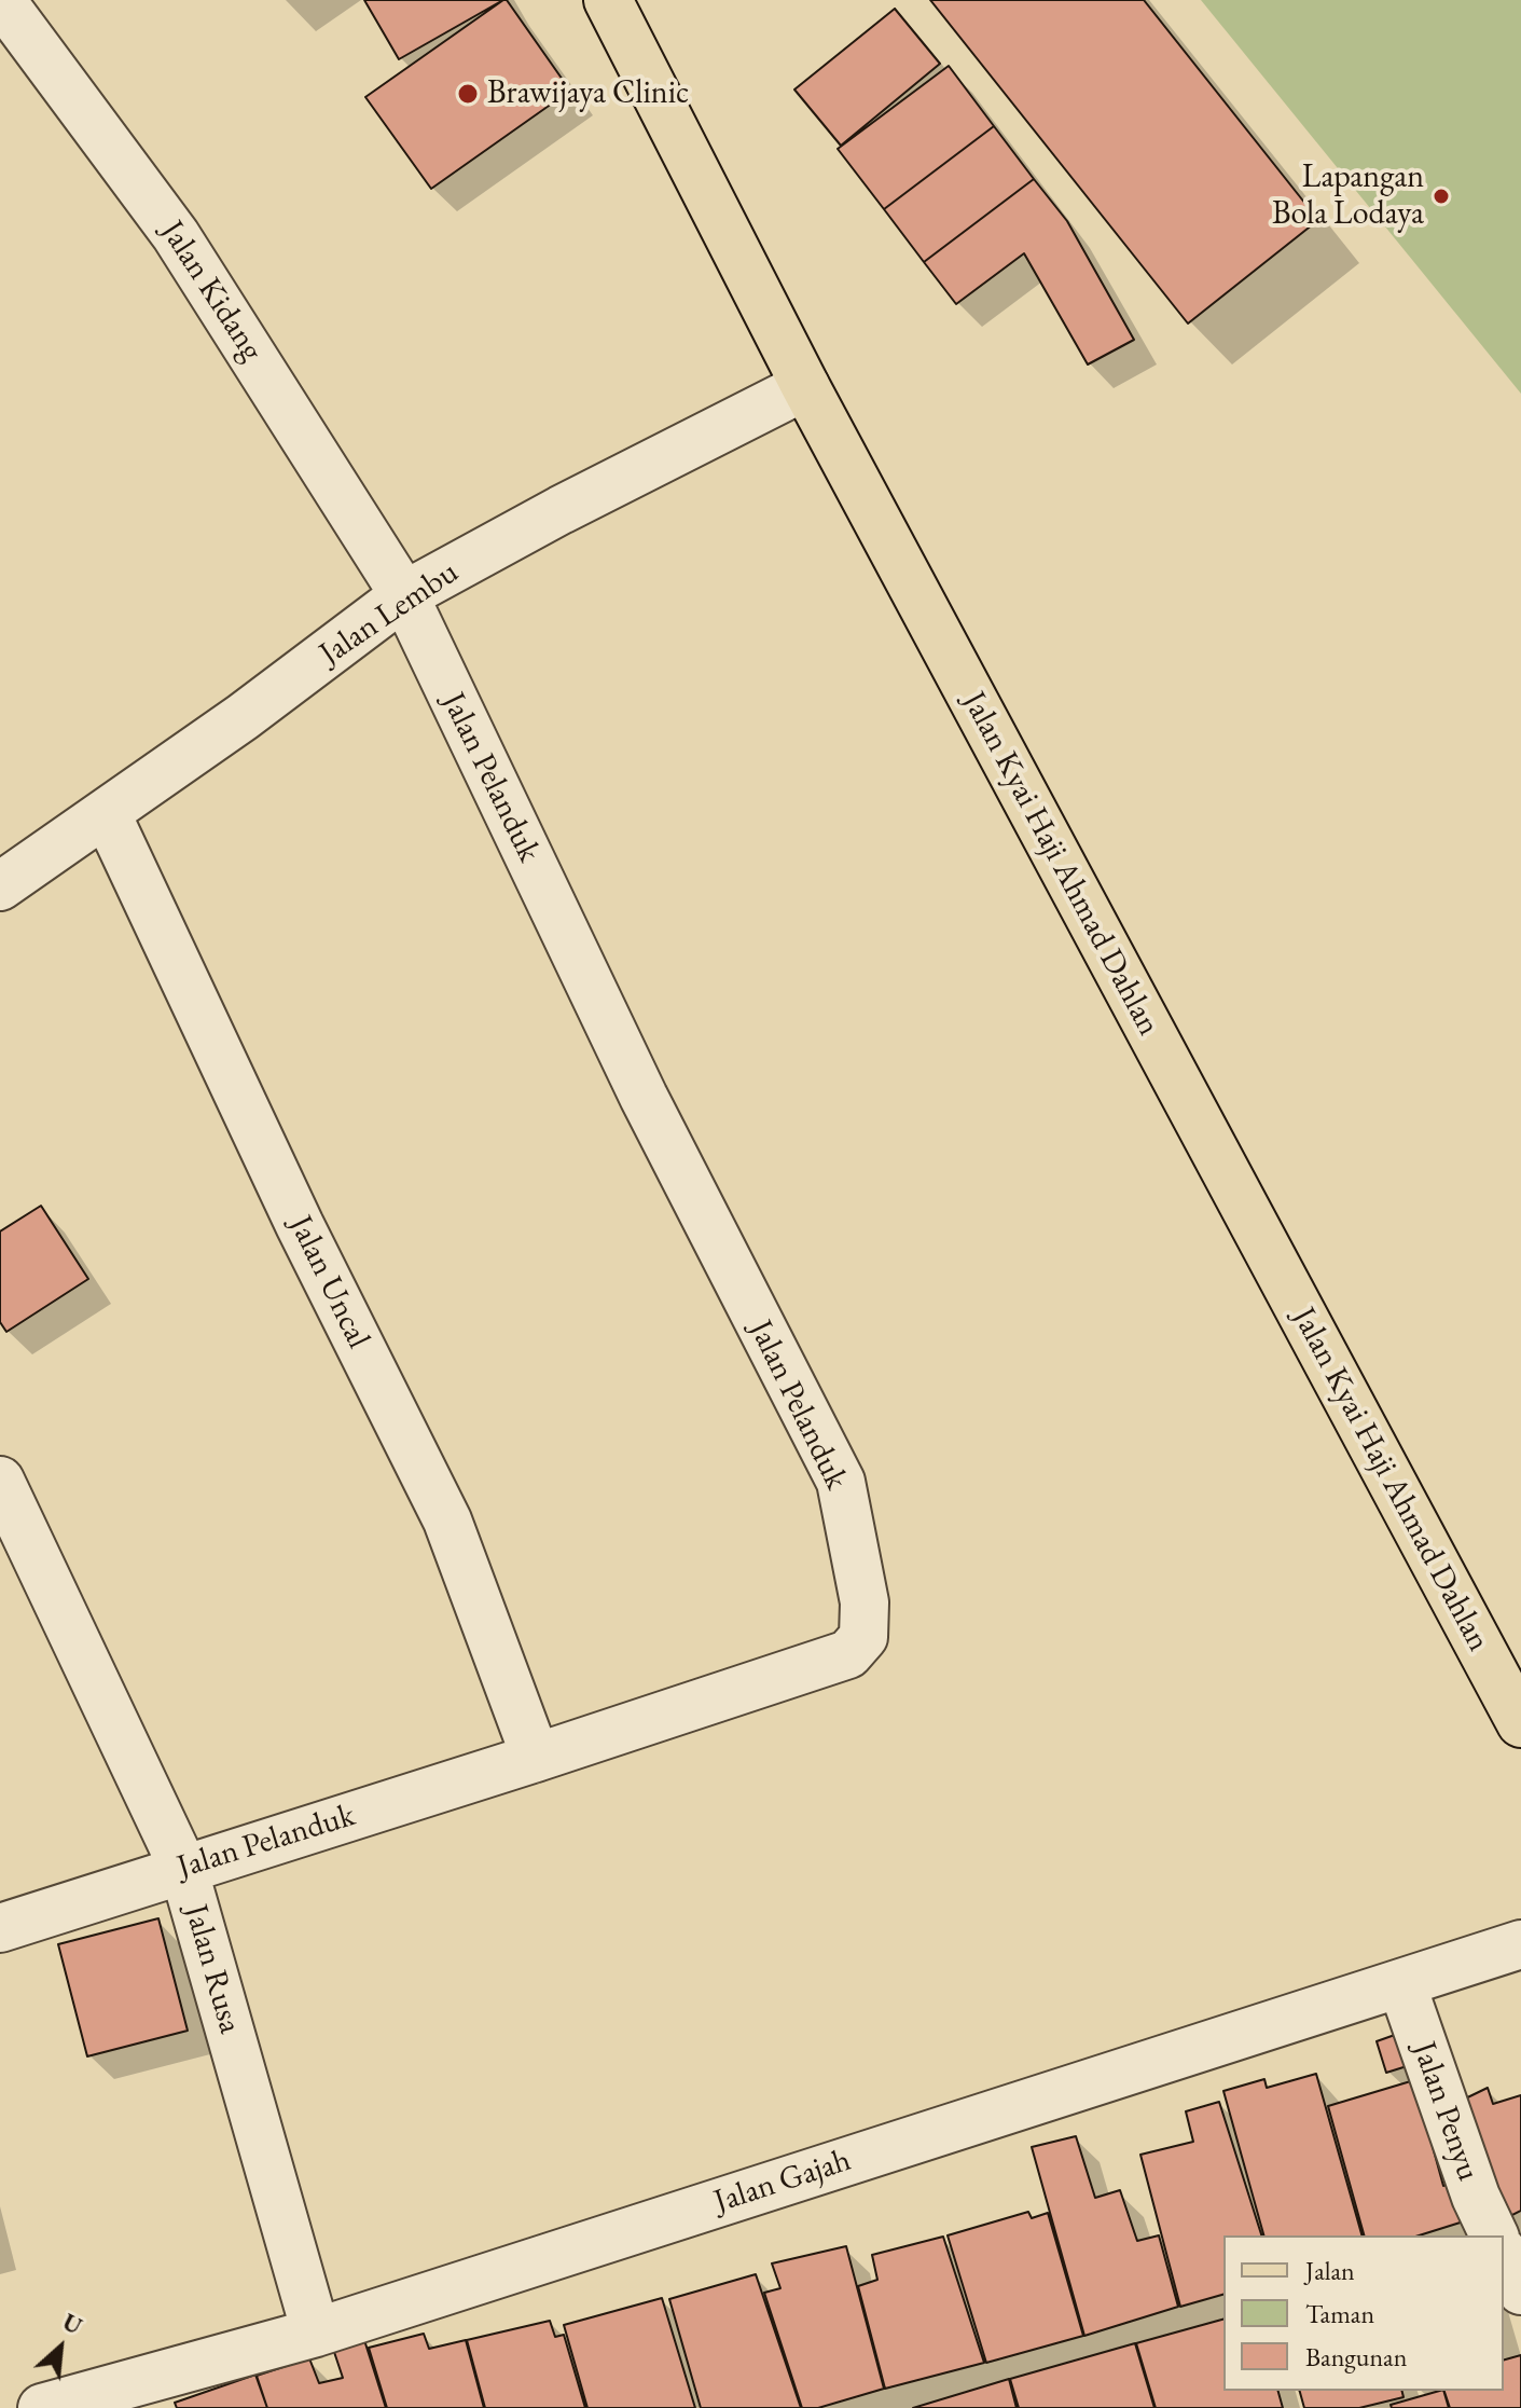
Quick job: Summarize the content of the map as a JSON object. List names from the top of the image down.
{
  "streets": {
    "main road": ["Jalan Kyai Haji Ahmad Dahlan"],
    "street": [
      "Jalan Kidang",
      "Jalan Lembu",
      "Jalan Pelanduk",
      "Jalan Uncal",
      "Jalan Rusa",
      "Jalan Penyu",
      "Jalan Gajah"
    ]
  },
  "crossings": [
    ["Jalan Kidang", "Jalan Lembu"],
    ["Jalan Kidang", "Jalan Pelanduk"],
    ["Jalan Lembu", "Jalan Pelanduk"],
    ["Jalan Lembu", "Jalan Kyai Haji Ahmad Dahlan"],
    ["Jalan Lembu", "Jalan Uncal"],
    ["Jalan Pelanduk", "Jalan Uncal"],
    ["Jalan Pelanduk", "Jalan Rusa"],
    ["Jalan Rusa", "Jalan Gajah"],
    ["Jalan Penyu", "Jalan Gajah"]
  ],
  "places": ["Brawijaya Clinic", "Lapangan Bola Lodaya"],
  "legend": ["Jalan", "Taman", "Bangunan"],
  "north": "top right"
}
